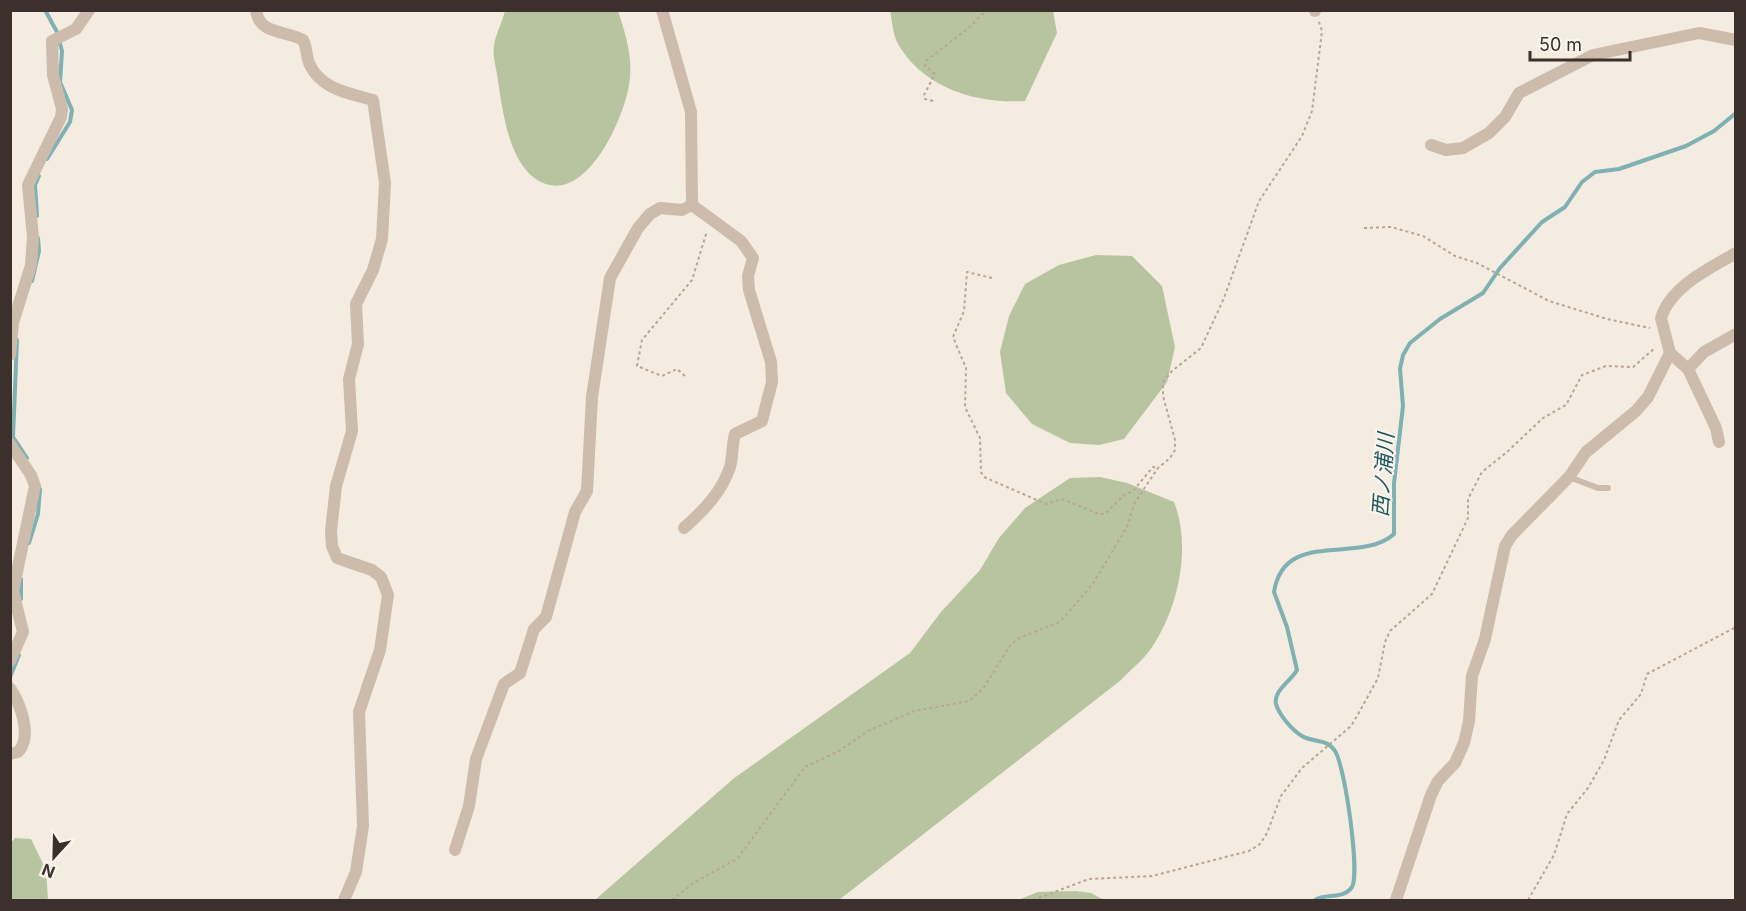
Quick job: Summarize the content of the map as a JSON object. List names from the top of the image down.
{
  "water": ["西ノ浦川"],
  "scale_bar": "50 m",
  "north": "bottom"
}
